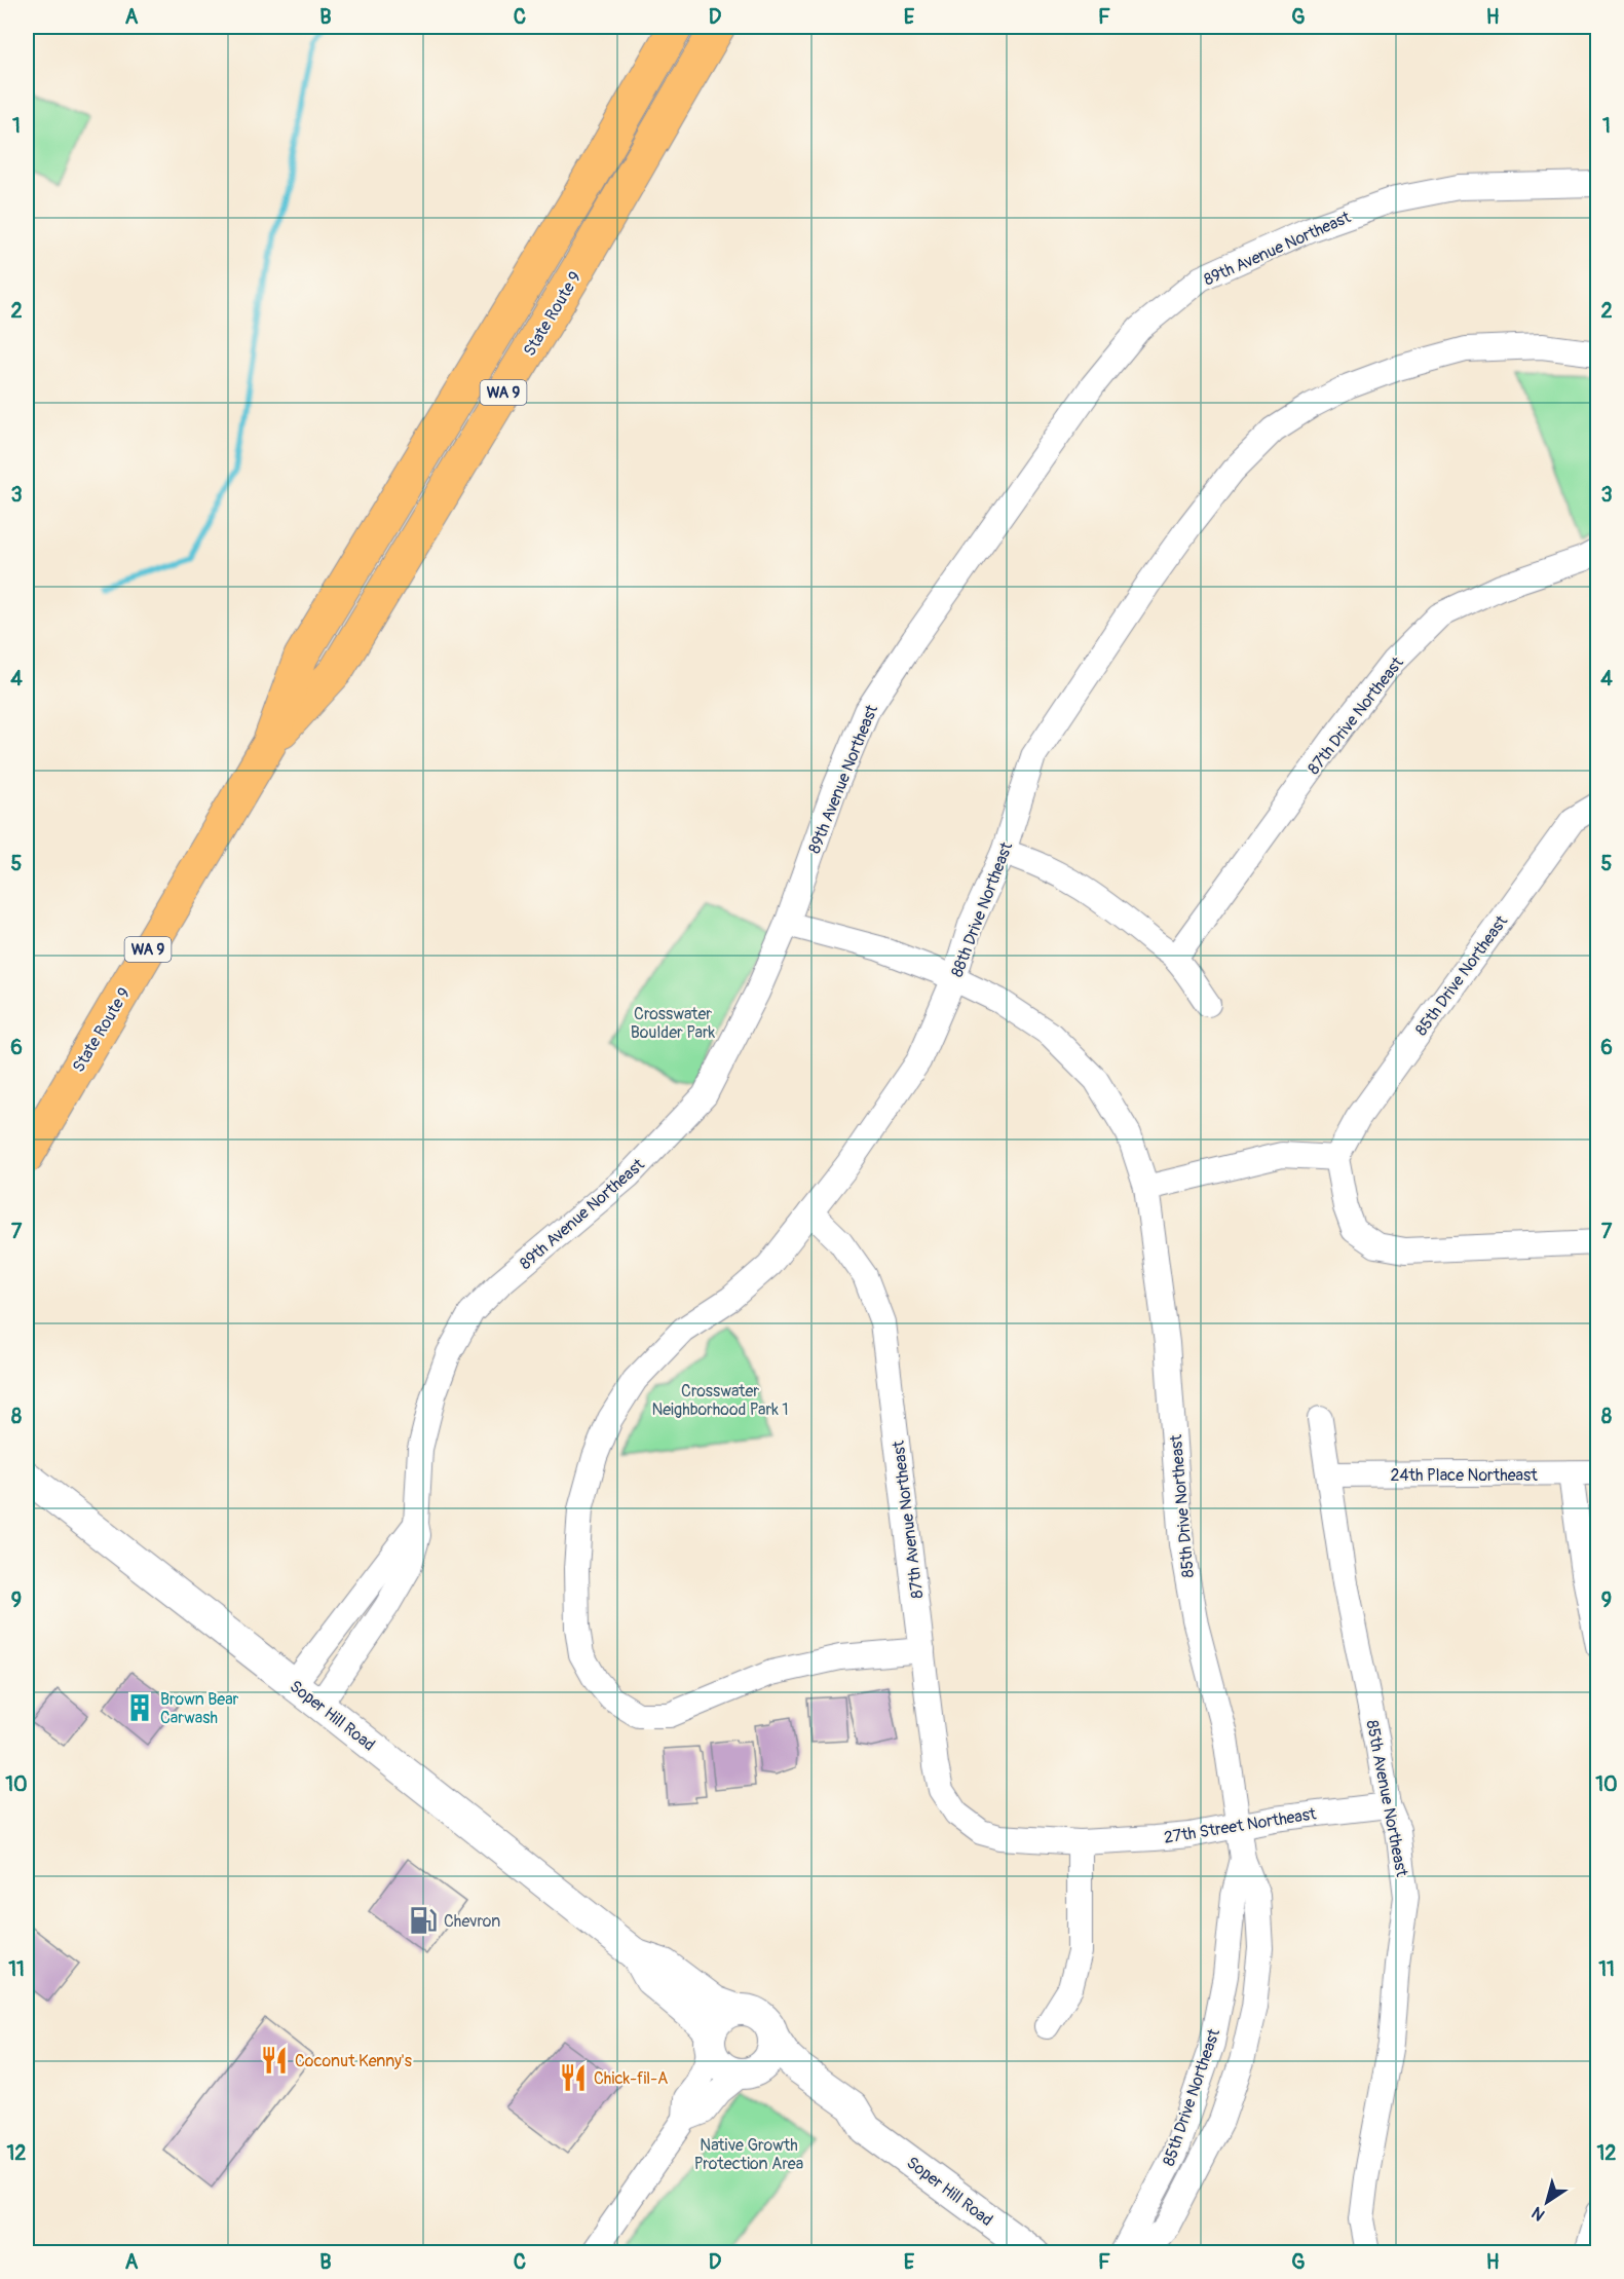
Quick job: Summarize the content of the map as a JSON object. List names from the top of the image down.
{
  "streets": {
    "main road": ["State Route 9", "WA 9"],
    "street": [
      "89th Avenue Northeast",
      "87th Drive Northeast",
      "88th Drive Northeast",
      "85th Drive Northeast",
      "24th Place Northeast",
      "87th Avenue Northeast",
      "Soper Hill Road",
      "85th Avenue Northeast",
      "27th Street Northeast"
    ]
  },
  "crossings": [
    ["89th Avenue Northeast", "85th Drive Northeast"],
    ["89th Avenue Northeast", "Soper Hill Road"],
    ["88th Drive Northeast", "85th Drive Northeast"],
    ["88th Drive Northeast", "87th Avenue Northeast"],
    ["85th Drive Northeast", "27th Street Northeast"],
    ["24th Place Northeast", "85th Avenue Northeast"],
    ["87th Avenue Northeast", "27th Street Northeast"],
    ["85th Avenue Northeast", "27th Street Northeast"]
  ],
  "parks": ["Crosswater Boulder Park", "Crosswater Neighborhood Park 1", "Native Growth Protection Area"],
  "places": {
    "building": ["Brown Bear Carwash"],
    "fuel station": ["Chevron"],
    "restaurant": ["Coconut Kenny's", "Chick-fil-A"]
  },
  "north": "bottom left",
  "grid": {
    "columns": [
      "A",
      "B",
      "C",
      "D",
      "E",
      "F",
      "G",
      "H"
    ],
    "rows": [
      "1",
      "2",
      "3",
      "4",
      "5",
      "6",
      "7",
      "8",
      "9",
      "10",
      "11",
      "12"
    ]
  }
}
